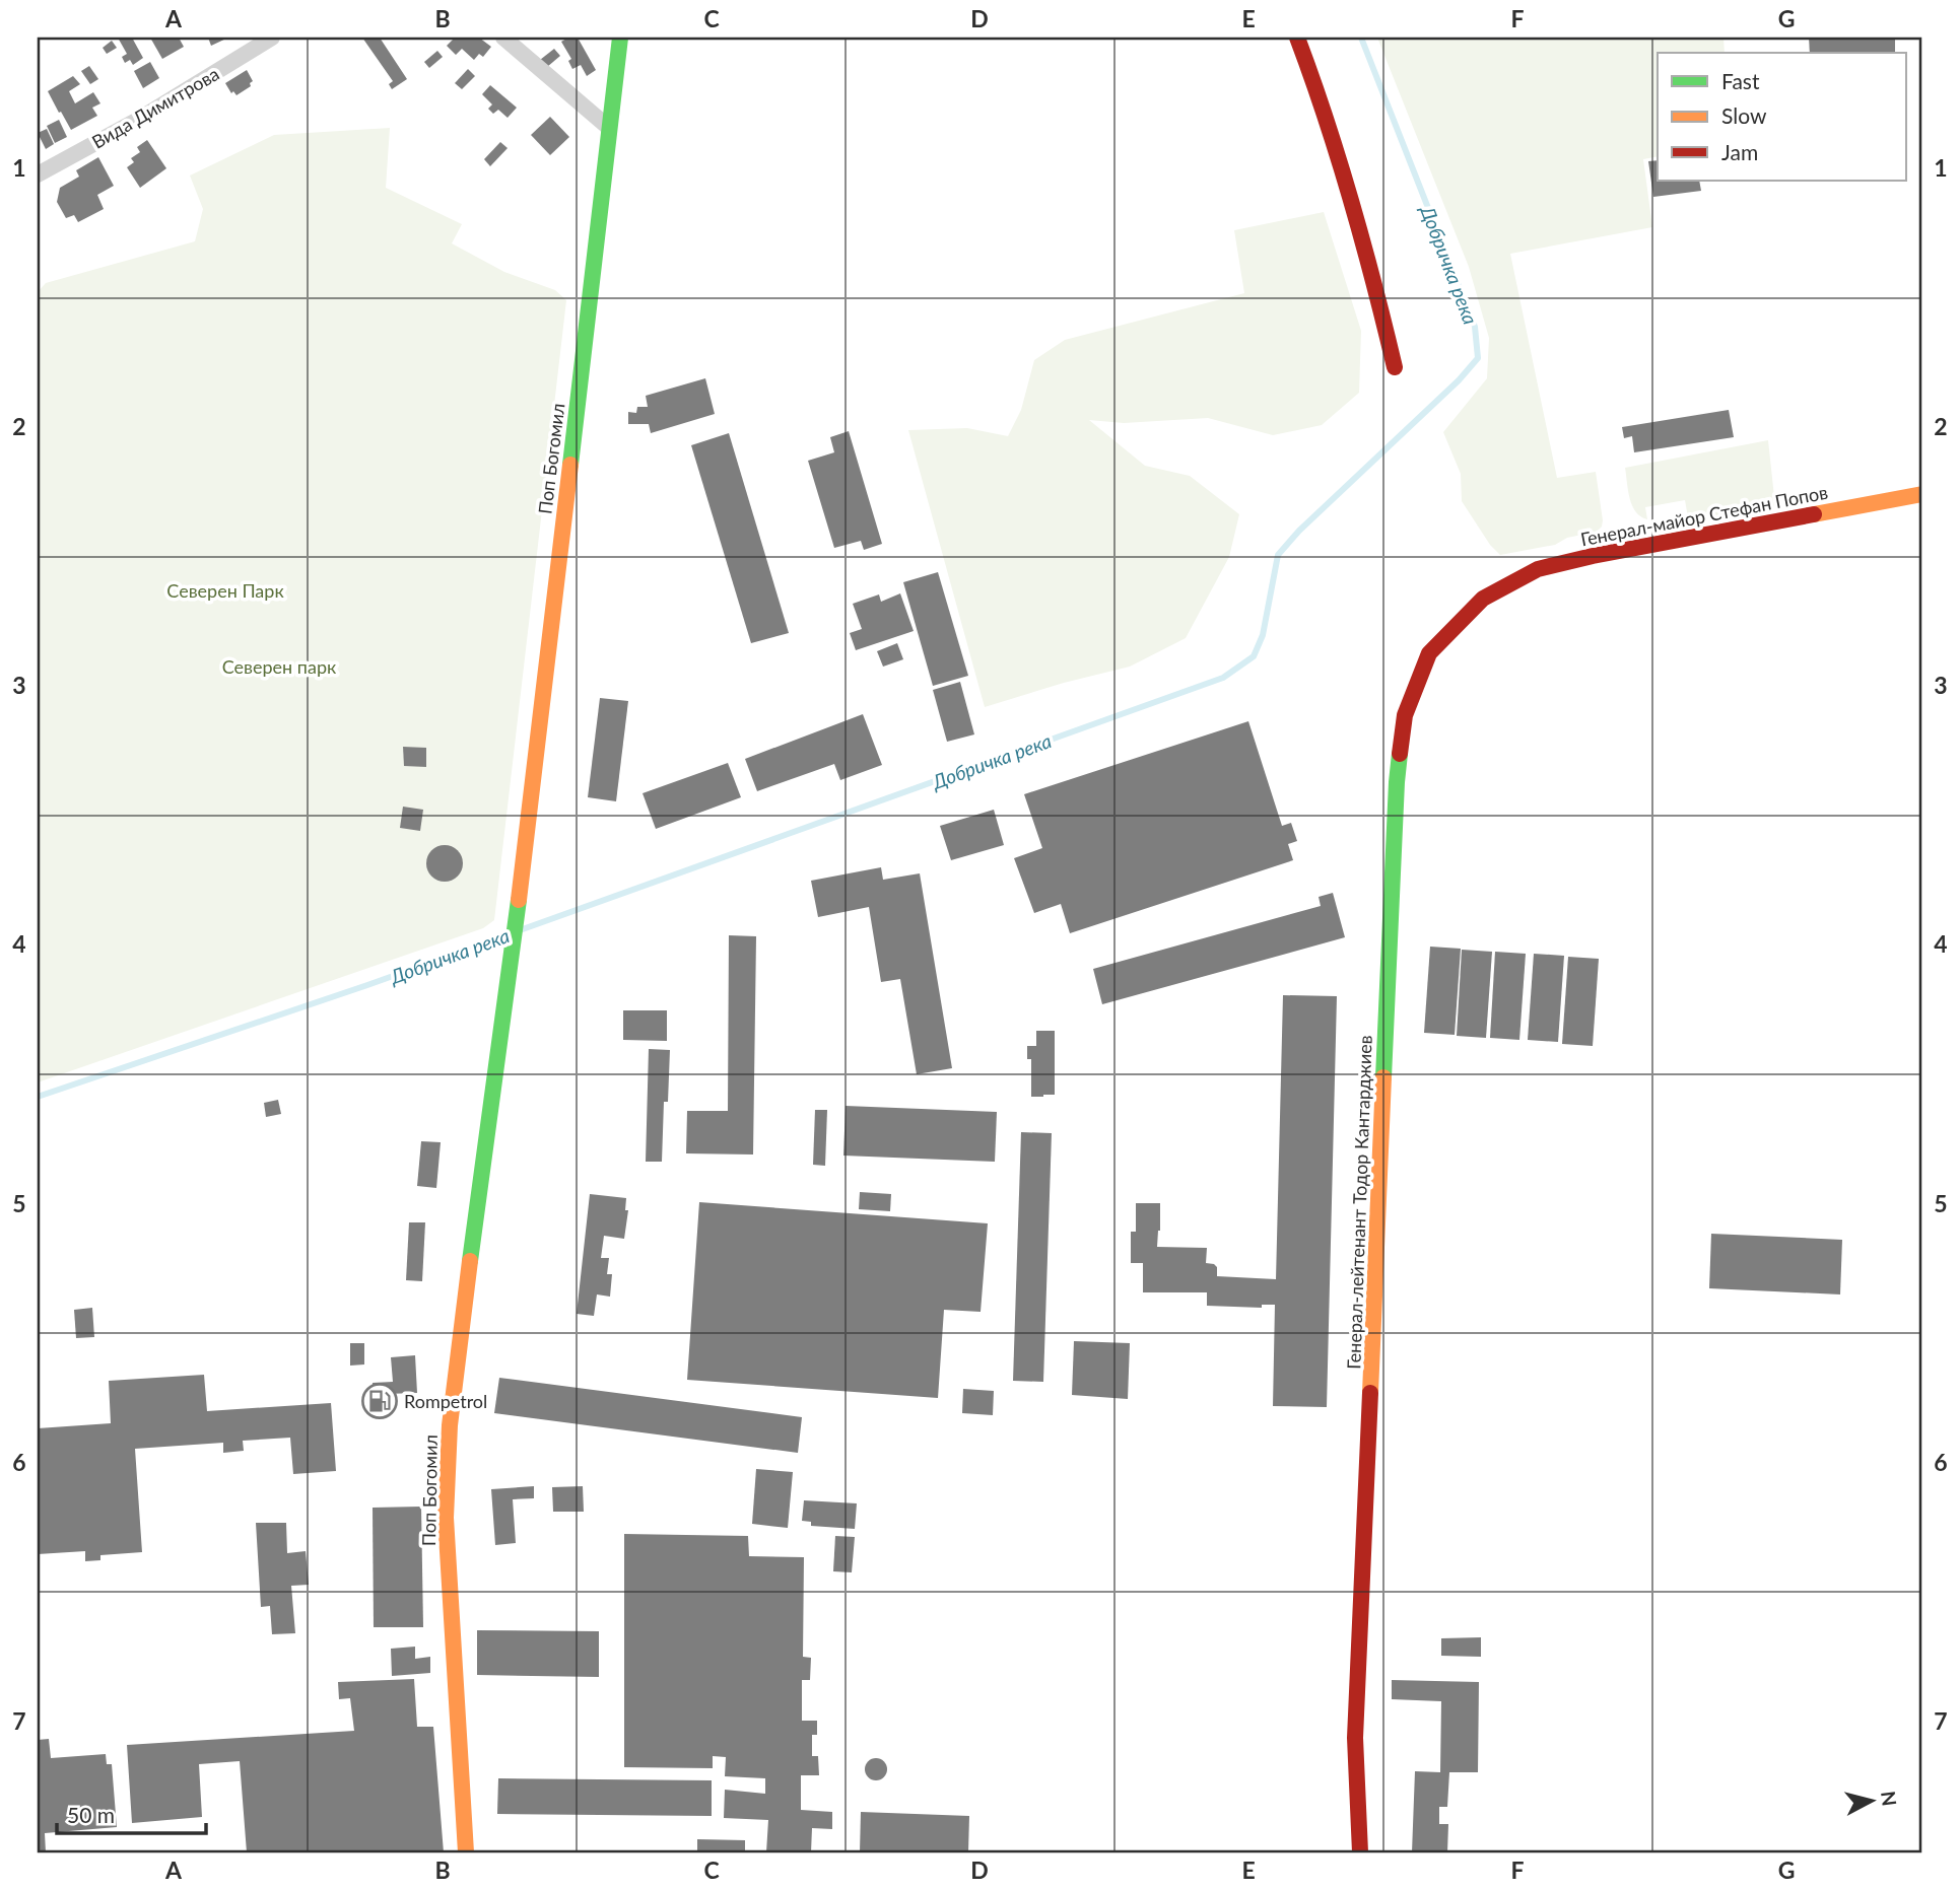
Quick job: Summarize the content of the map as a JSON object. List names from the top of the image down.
{
  "streets": {
    "street": [
      "Вида Димитрова",
      "Поп Богомил",
      "Генерал-майор Стефан Попов",
      "Генерал-лейтенант Тодор Кантарджиев"
    ]
  },
  "crossings": [
    ["Генерал-майор Стефан Попов", "Генерал-лейтенант Тодор Кантарджиев"]
  ],
  "water": ["Добричка река"],
  "parks": ["Северен Парк", "Северен парк"],
  "places": {
    "fuel station": ["Rompetrol"]
  },
  "legend": ["Fast", "Slow", "Jam"],
  "scale_bar": "50 m",
  "north": "right",
  "grid": {
    "columns": [
      "A",
      "B",
      "C",
      "D",
      "E",
      "F",
      "G"
    ],
    "rows": [
      "1",
      "2",
      "3",
      "4",
      "5",
      "6",
      "7"
    ]
  }
}
